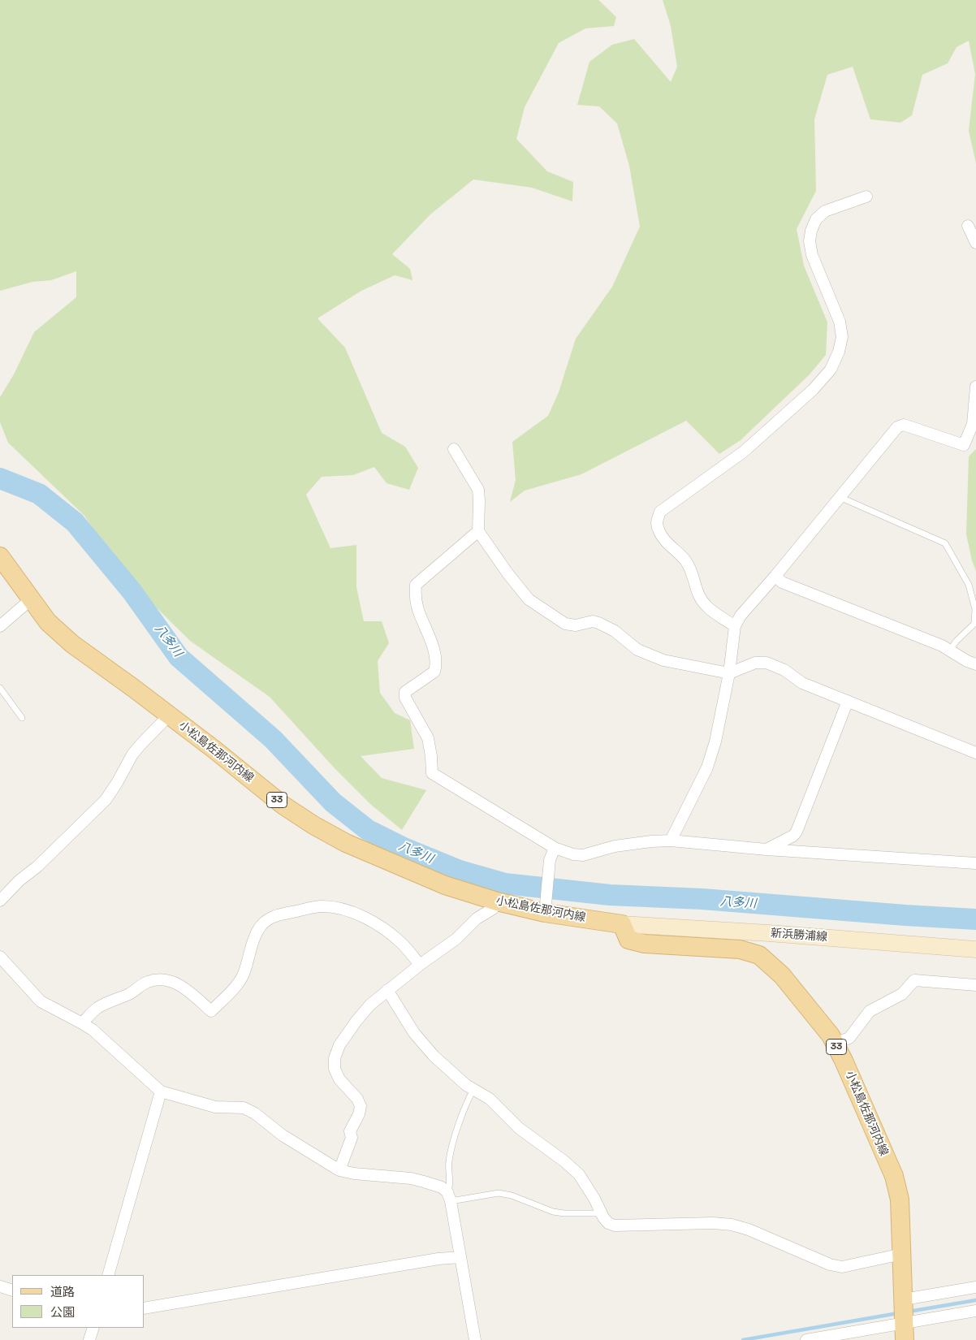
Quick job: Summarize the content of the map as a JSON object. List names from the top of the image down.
{
  "streets": {
    "main road": ["小松島佐那河内線", "33", "新浜勝浦線"]
  },
  "crossings": [
    ["小松島佐那河内線", "新浜勝浦線"]
  ],
  "water": ["八多川"],
  "legend": ["道路", "公園"]
}
